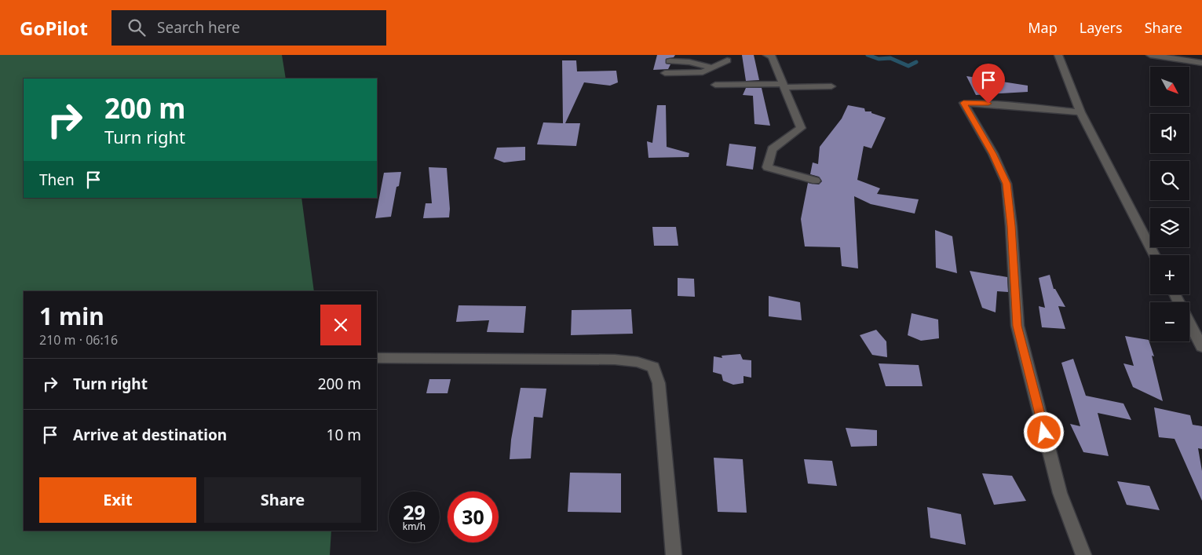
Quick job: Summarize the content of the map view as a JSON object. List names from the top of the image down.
{
  "north": "bottom right",
  "page": {
    "header": "GoPilot",
    "search": "Search here",
    "nav": ["Map", "Layers", "Share"],
    "map_buttons": ["+", "−"],
    "turn": ["200 m", "Turn right"],
    "then": "Then",
    "heading": ["1 min", "210 m · 06:16"],
    "list": [
      {
        "name": "Turn right",
        "value": "200 m"
      },
      {
        "name": "Arrive at destination",
        "value": "10 m"
      }
    ],
    "buttons": ["Exit", "Share"],
    "speed": "29 km/h",
    "limit": "30"
  }
}
